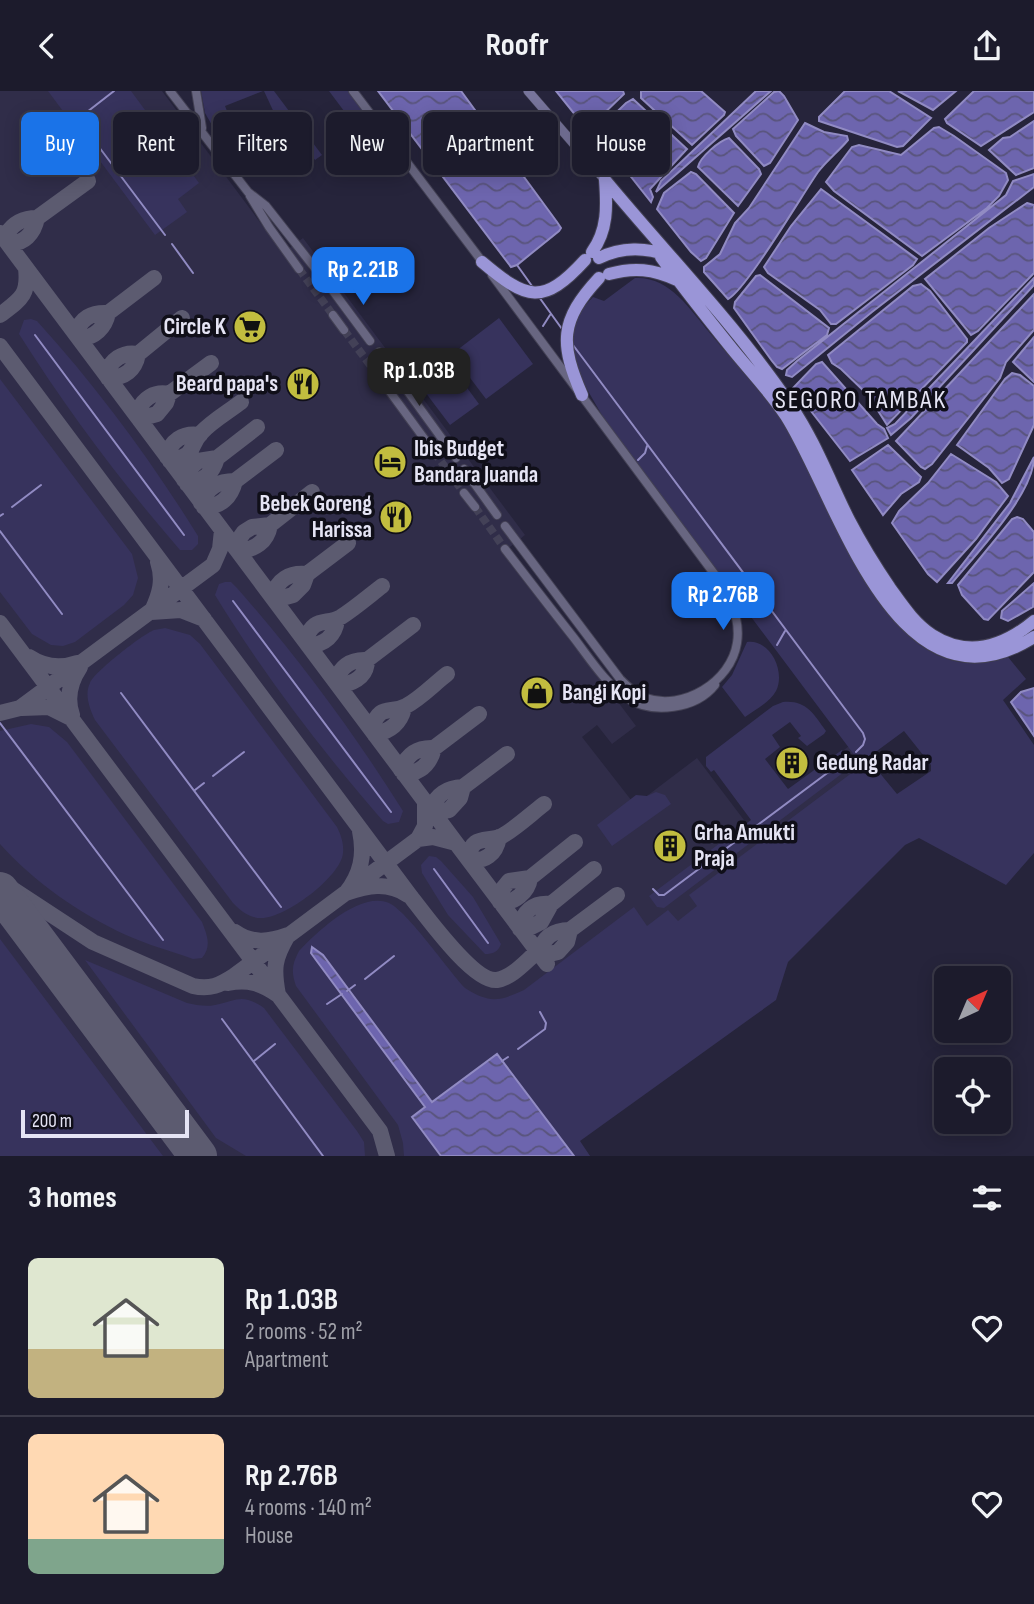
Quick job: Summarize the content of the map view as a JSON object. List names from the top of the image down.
{
  "districts": ["SEGORO TAMBAK"],
  "places": {
    "supermarket": ["Circle K"],
    "restaurant": ["Beard papa's", "Bebek Goreng Harissa"],
    "hotel": ["Ibis Budget Bandara Juanda"],
    "shop": ["Bangi Kopi"],
    "building": ["Gedung Radar", "Grha Amukti Praja"]
  },
  "scale_bar": "200 m",
  "north": "top right",
  "page": {
    "header": "Roofr",
    "chip": [
      "Buy",
      "Rent",
      "Filters",
      "New",
      "Apartment",
      "House"
    ],
    "price": ["Rp 2.21B", "Rp 1.03B", "Rp 2.76B"],
    "scale": "200 m",
    "heading": "3 homes",
    "list": [
      {
        "name": "Rp 1.03B",
        "note": "2 rooms · 52 m² · Apartment"
      },
      {
        "name": "Rp 2.76B",
        "note": "4 rooms · 140 m² · House"
      }
    ]
  }
}
